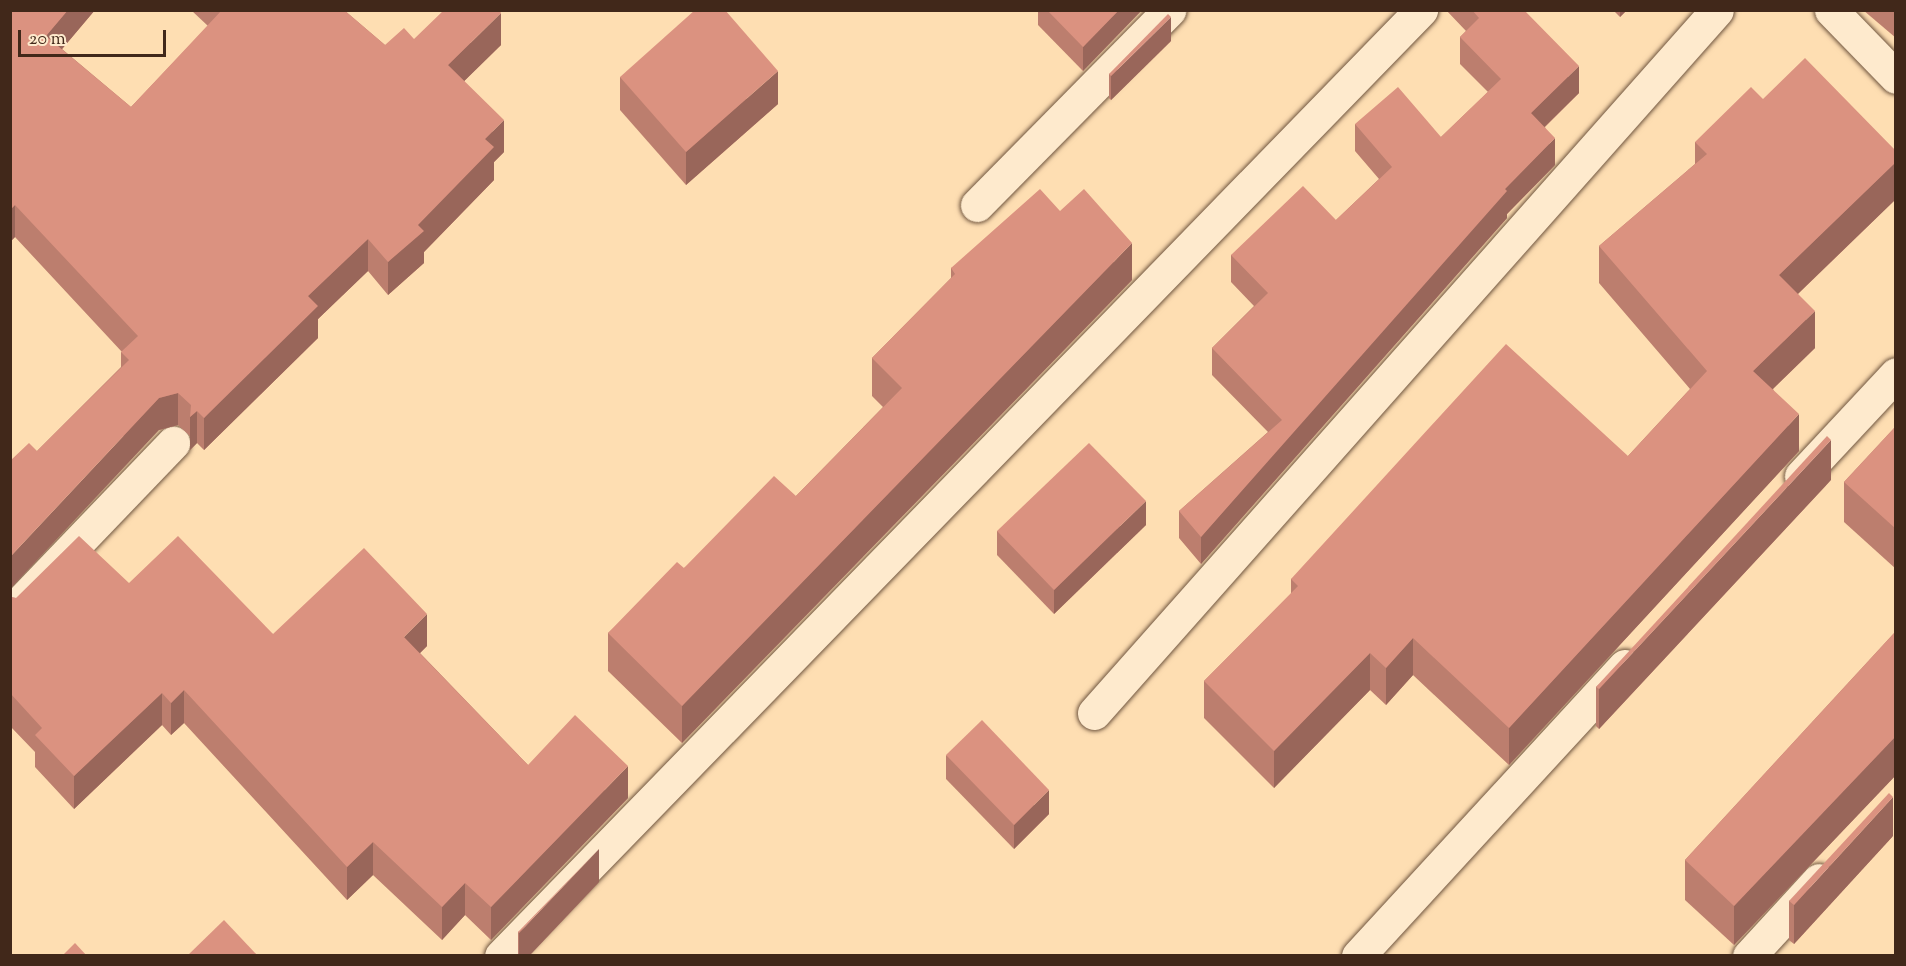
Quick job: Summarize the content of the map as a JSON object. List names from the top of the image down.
{
  "scale_bar": "20 m"
}
